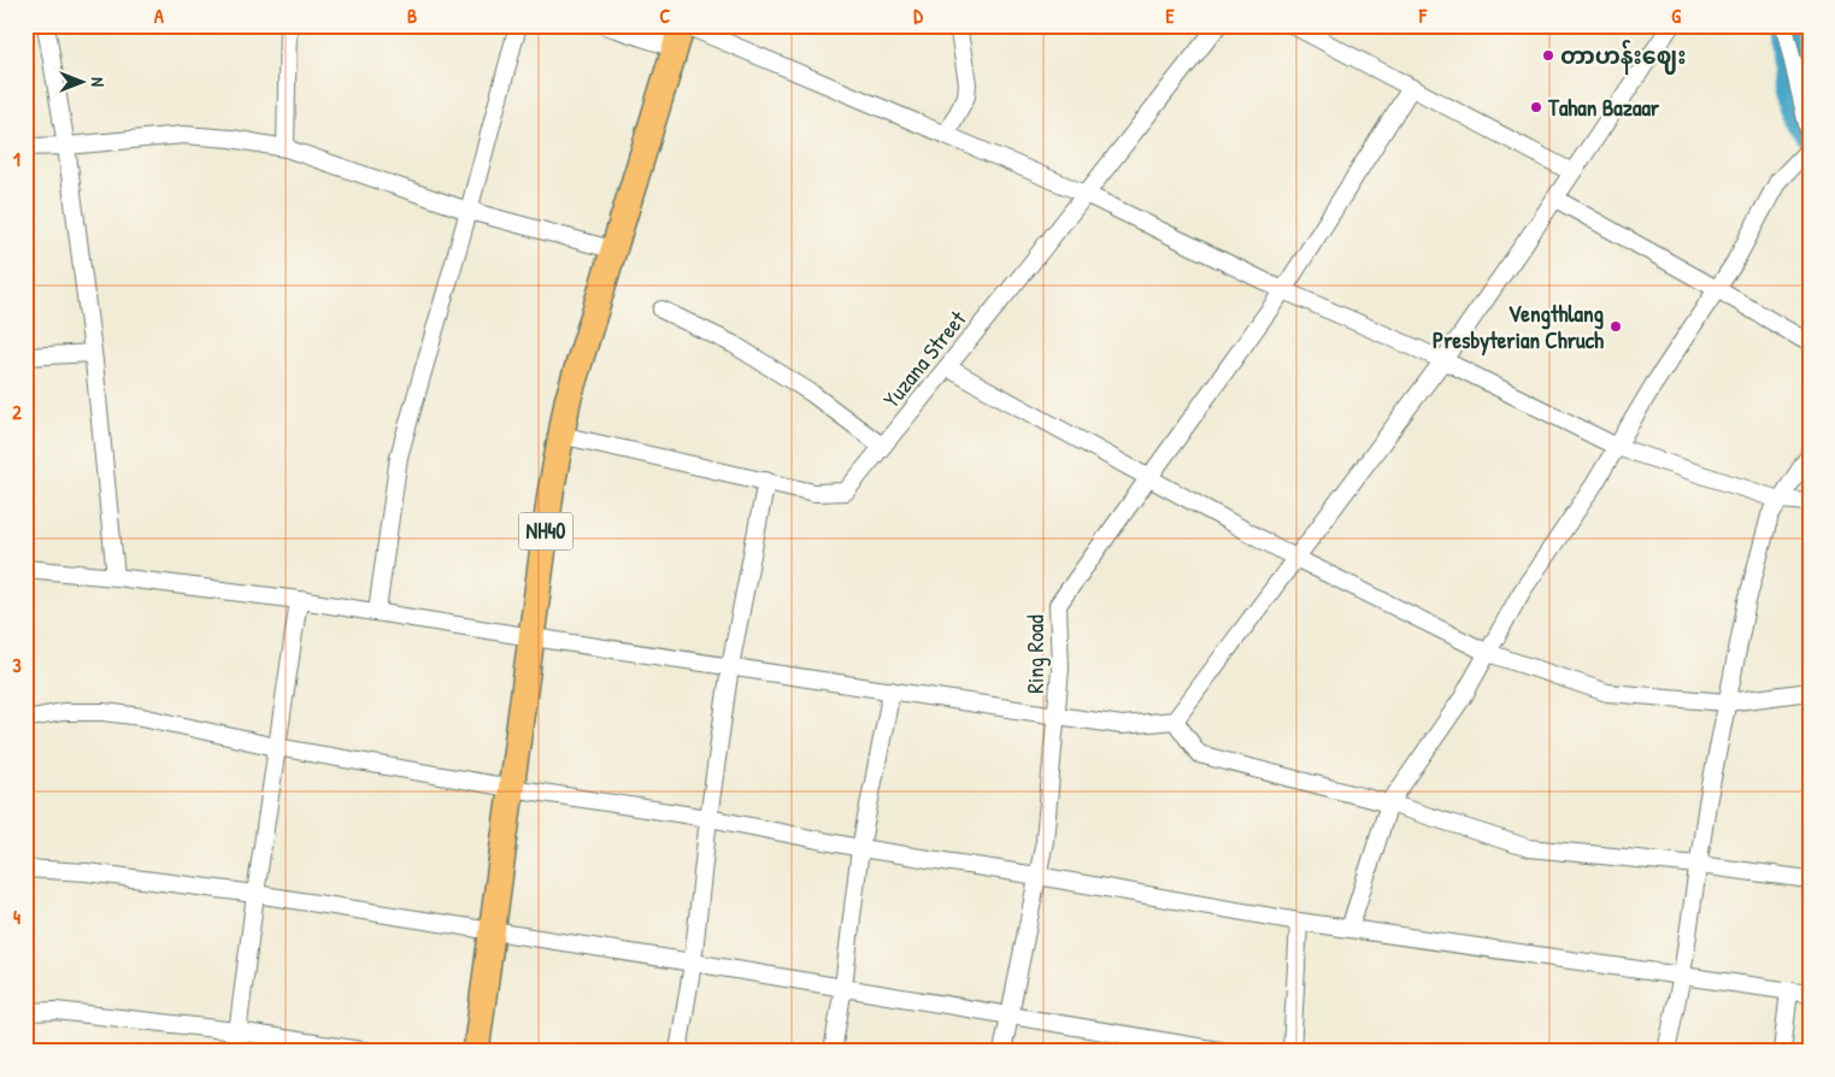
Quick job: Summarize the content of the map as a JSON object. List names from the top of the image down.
{
  "streets": {
    "highway": ["NH40"],
    "street": ["Yuzana Street", "Ring Road"]
  },
  "crossings": [
    ["Yuzana Street", "NH40"]
  ],
  "places": ["တာဟန်းဈေး", "Tahan Bazaar", "Vengthlang Presbyterian Chruch"],
  "north": "right",
  "grid": {
    "columns": [
      "A",
      "B",
      "C",
      "D",
      "E",
      "F",
      "G"
    ],
    "rows": [
      "1",
      "2",
      "3",
      "4"
    ]
  }
}
